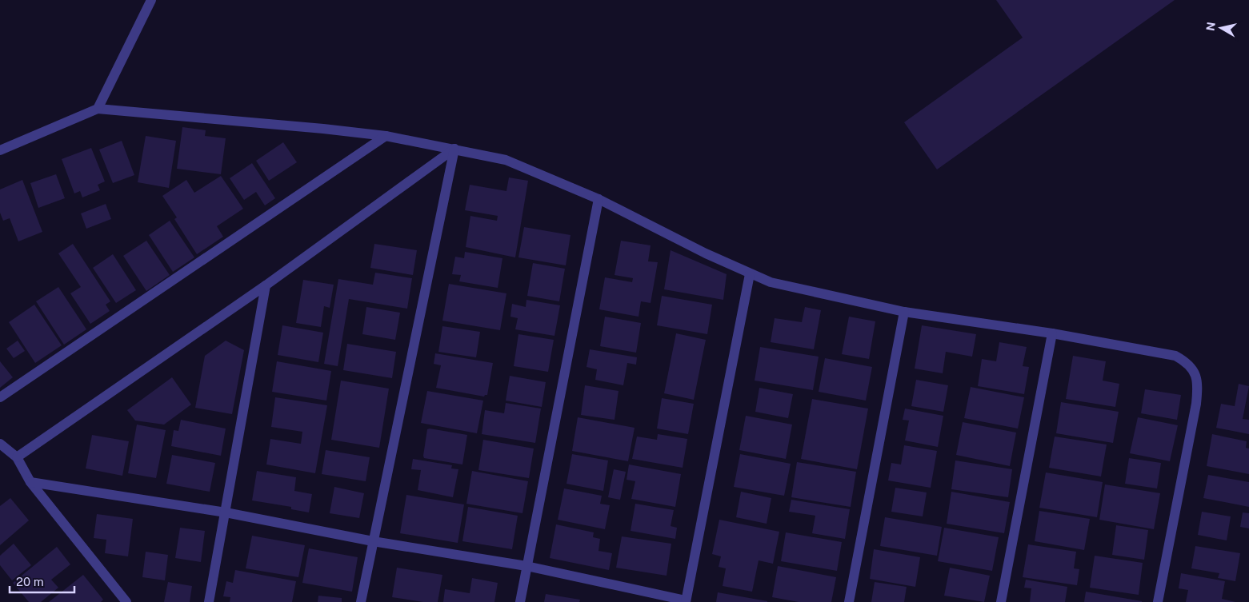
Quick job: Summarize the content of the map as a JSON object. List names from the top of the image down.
{
  "scale_bar": "20 m",
  "north": "left"
}
